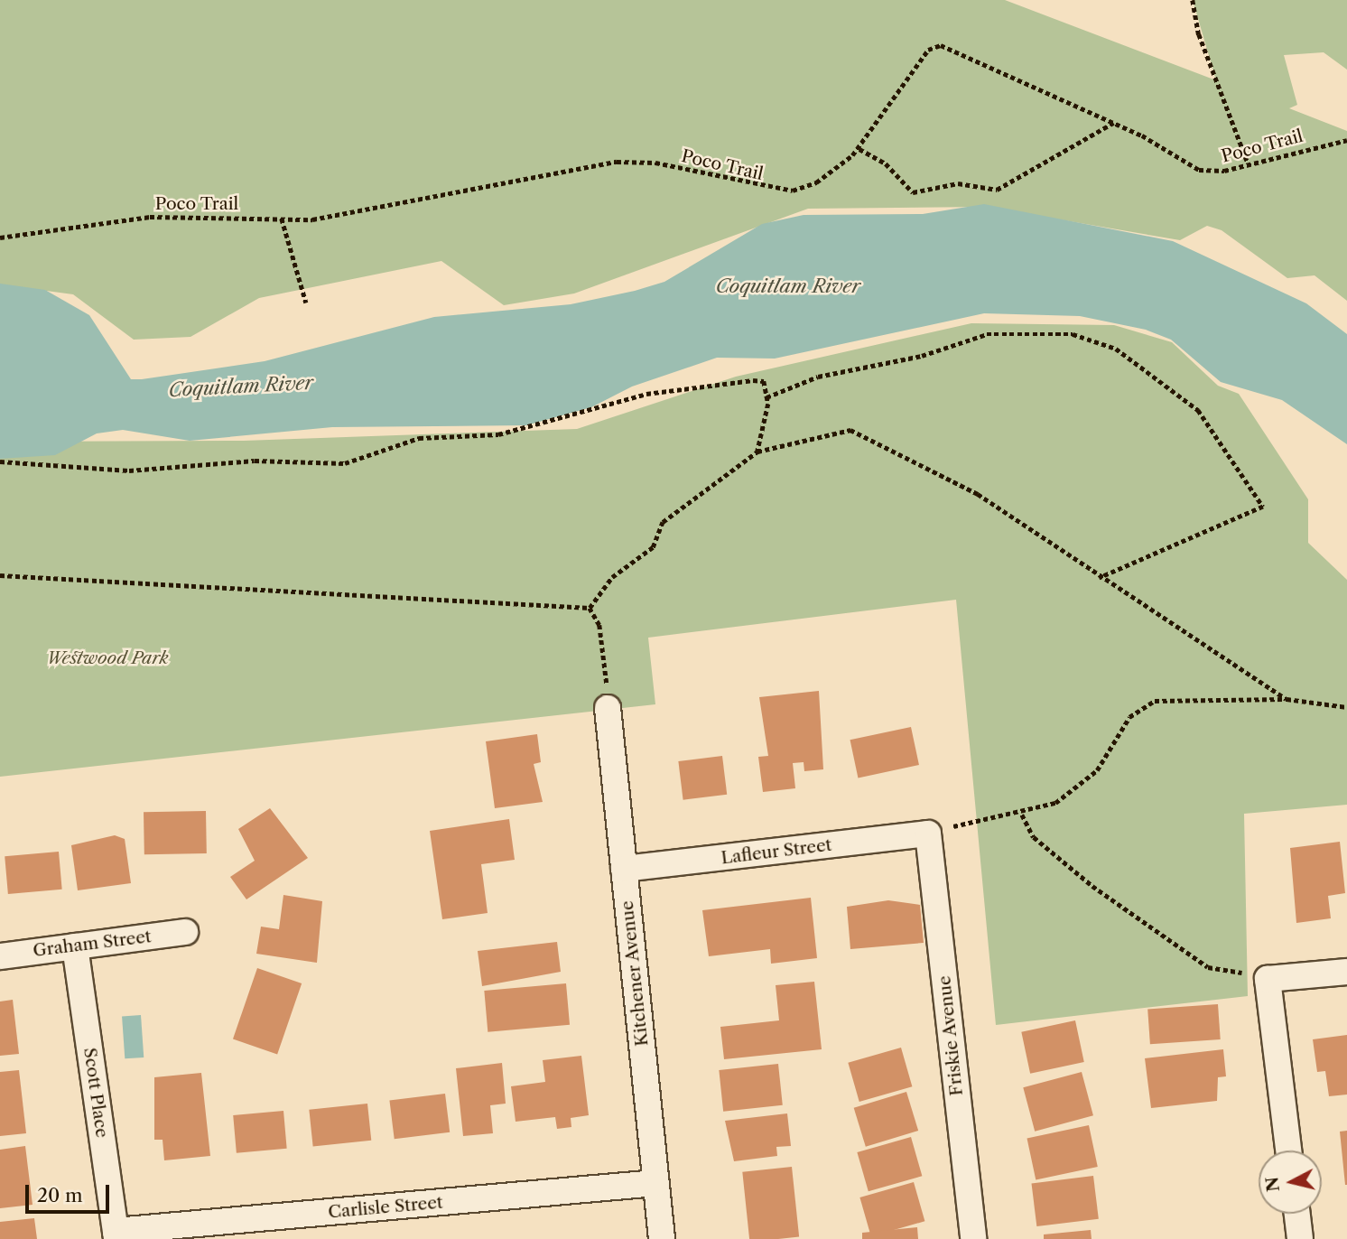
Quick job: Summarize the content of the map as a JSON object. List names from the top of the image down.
{
  "streets": {
    "street": [
      "Lafleur Street",
      "Graham Street",
      "Kitchener Avenue",
      "Friskie Avenue",
      "Scott Place",
      "Carlisle Street"
    ],
    "path": ["Poco Trail"]
  },
  "crossings": [
    ["Lafleur Street", "Kitchener Avenue"],
    ["Lafleur Street", "Friskie Avenue"],
    ["Graham Street", "Scott Place"],
    ["Kitchener Avenue", "Carlisle Street"],
    ["Scott Place", "Carlisle Street"]
  ],
  "water": ["Coquitlam River"],
  "parks": ["Westwood Park"],
  "scale_bar": "20 m",
  "north": "left"
}
